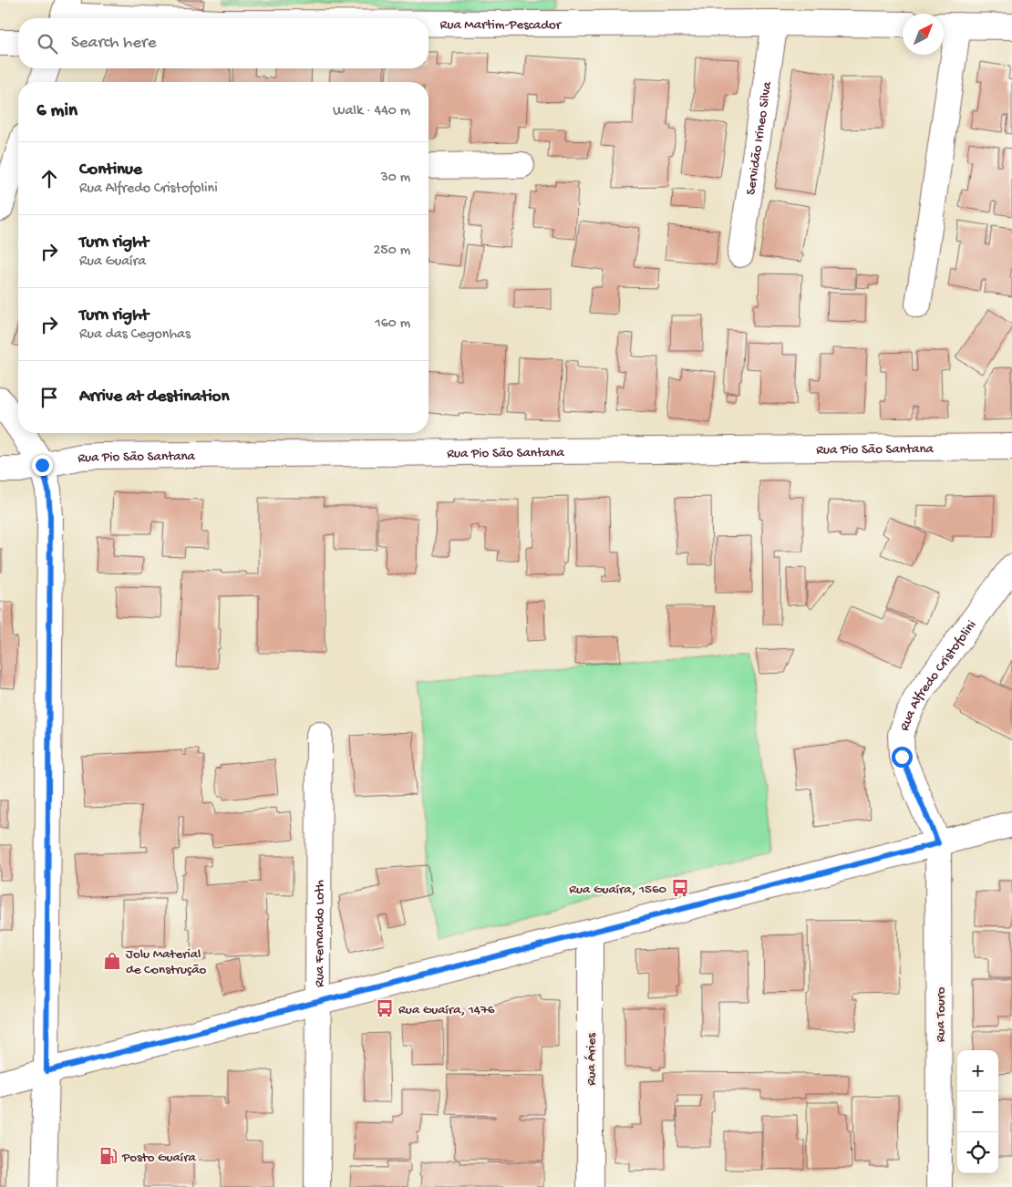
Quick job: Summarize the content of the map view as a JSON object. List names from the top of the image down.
{
  "streets": {
    "street": [
      "Rua Martim-Pescador",
      "Servidão Irineo Silva",
      "Rua Pio São Santana",
      "Rua Alfredo Cristofolini",
      "Rua Fernando Loth",
      "Rua Touro",
      "Rua Áries"
    ]
  },
  "crossings": [
    ["Rua Martim-Pescador", "Servidão Irineo Silva"],
    ["Rua Alfredo Cristofolini", "Rua Touro"]
  ],
  "places": {
    "bus stop": ["Rua Guaíra, 1560", "Rua Guaíra, 1476"],
    "shop": ["Jolu Material de Construção"],
    "fuel station": ["Posto Guaíra"]
  },
  "north": "top right",
  "page": {
    "search": "Search here",
    "heading": ["6 min", "Walk · 440 m"],
    "list": [
      ["Continue", "Rua Alfredo Cristofolini", "30 m"],
      ["Turn right", "Rua Guaíra", "250 m"],
      ["Turn right", "Rua das Cegonhas", "160 m"],
      "Arrive at destination"
    ],
    "map_buttons": ["+", "−"]
  }
}
